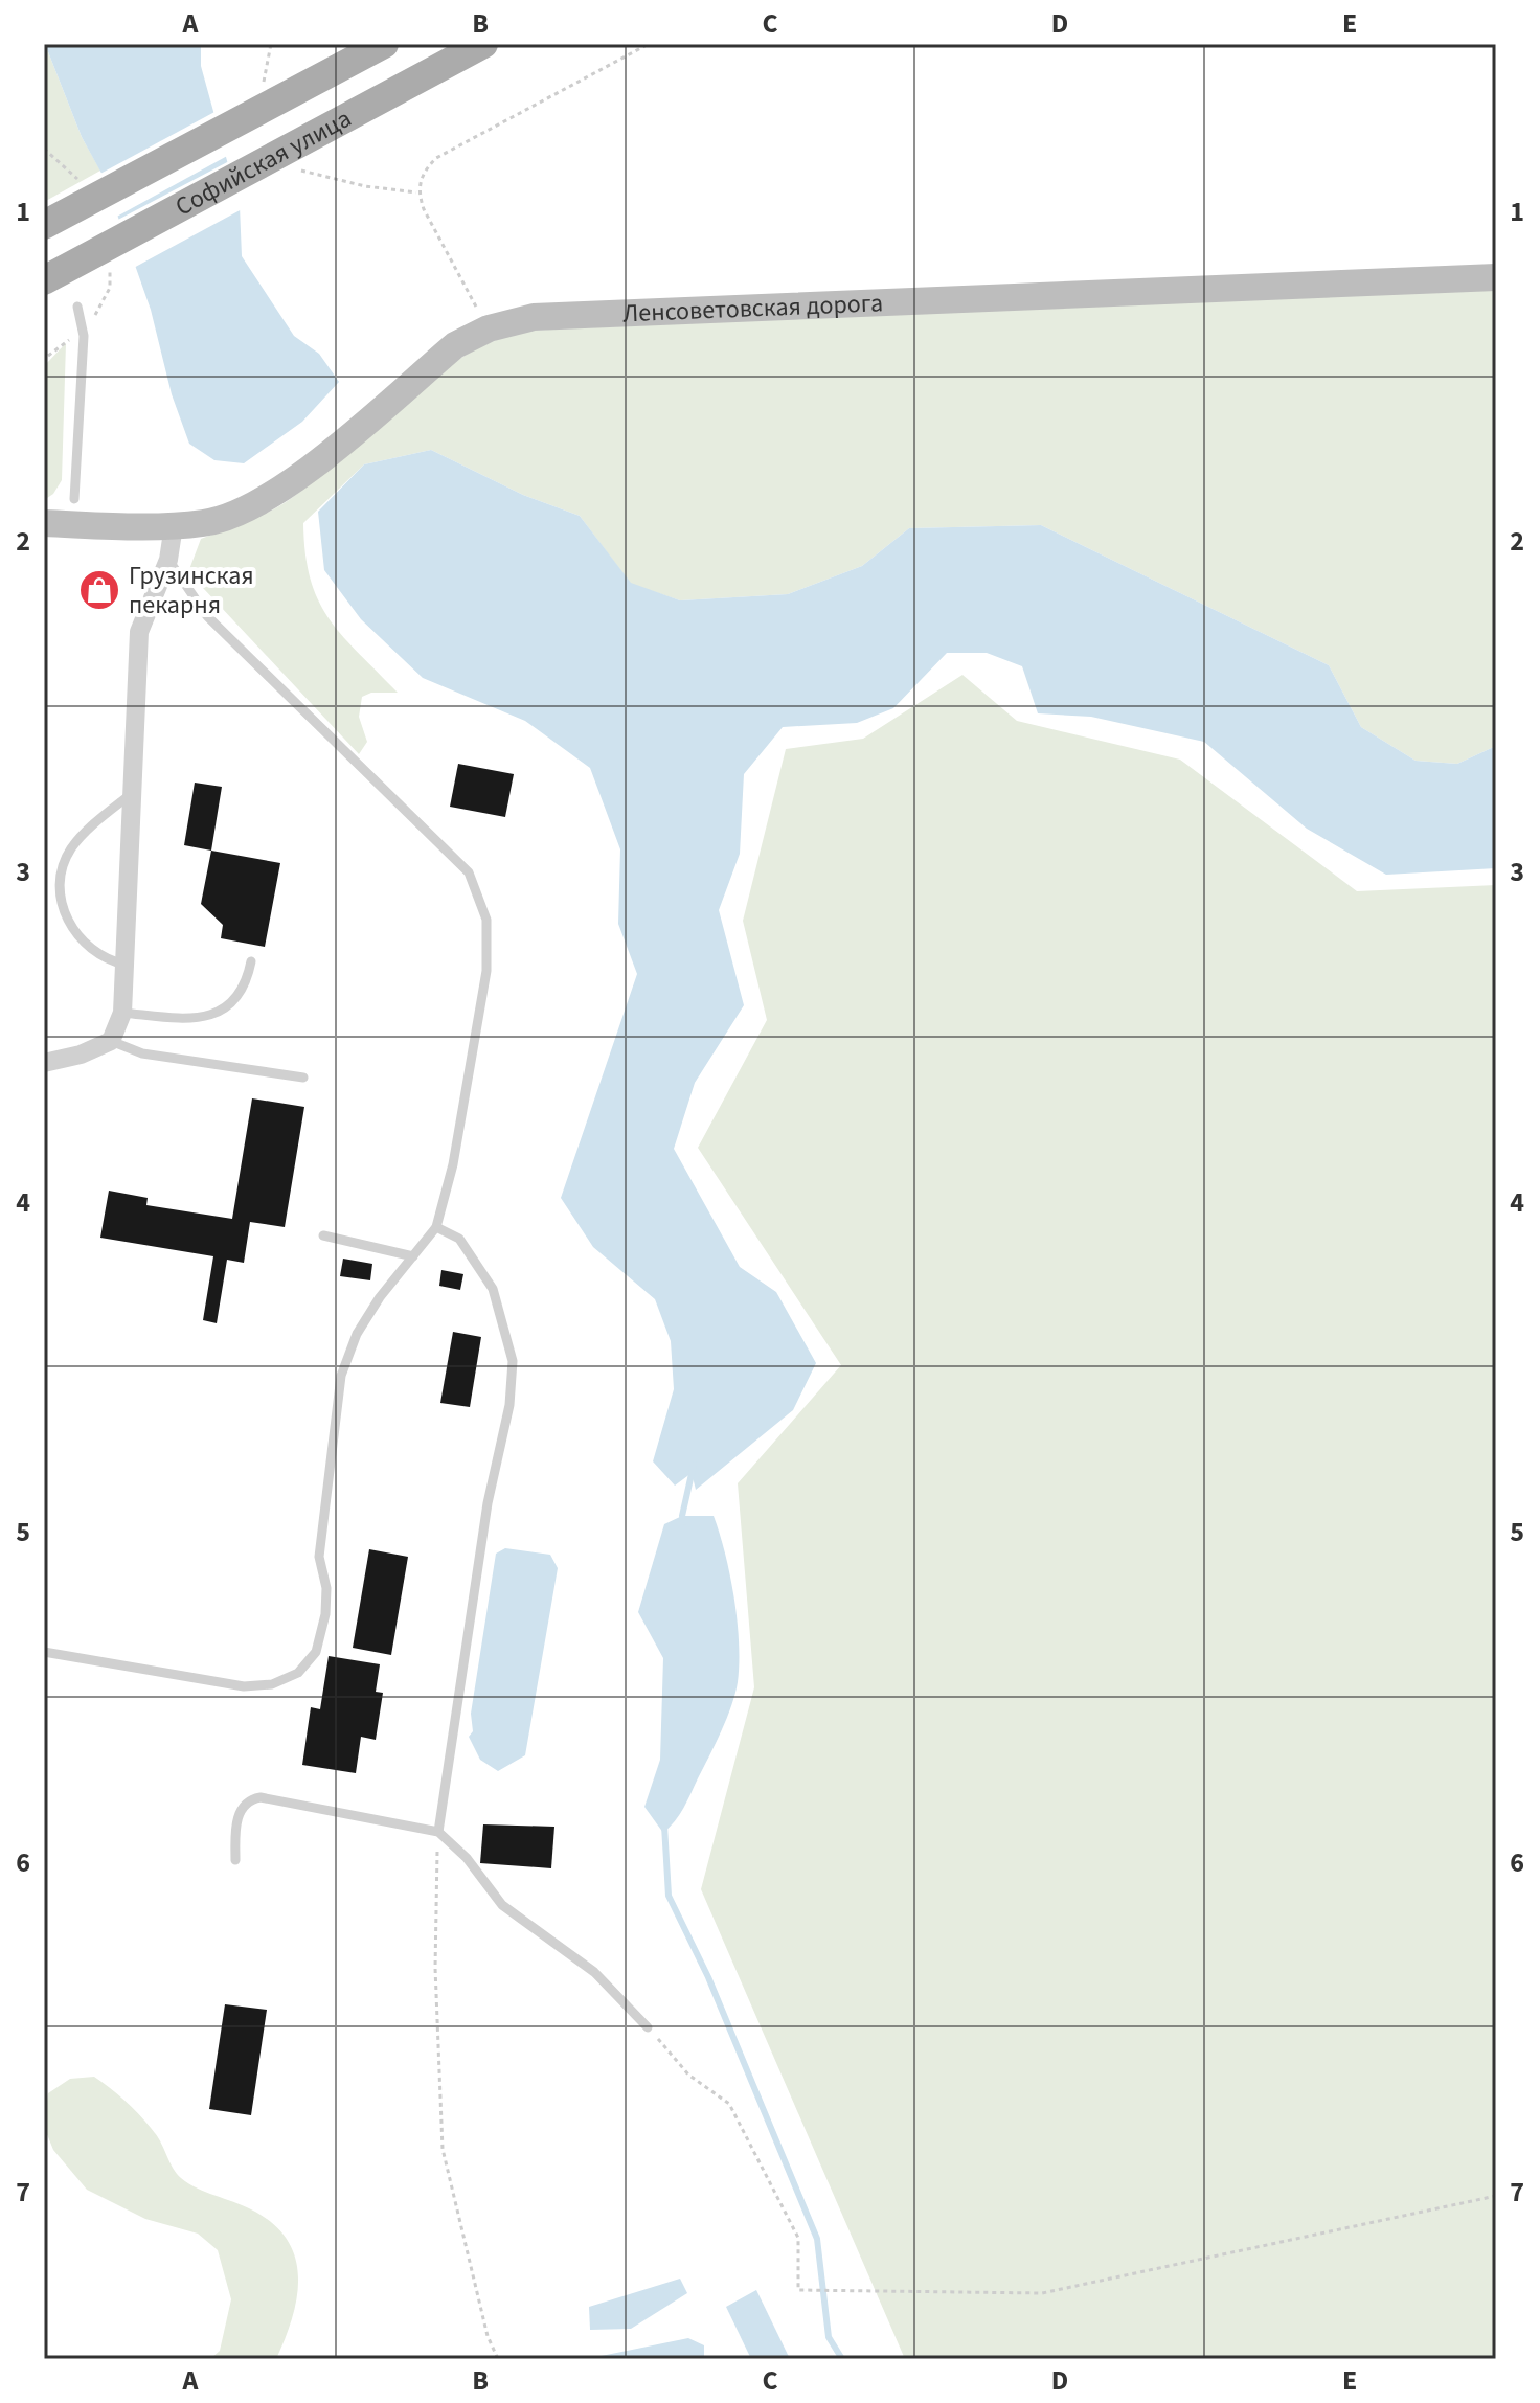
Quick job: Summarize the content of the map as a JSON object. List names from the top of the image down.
{
  "streets": {
    "main road": ["Софийская улица"],
    "street": ["Ленсоветовская дорога"]
  },
  "places": {
    "shop": ["Грузинская пекарня"]
  },
  "grid": {
    "columns": [
      "A",
      "B",
      "C",
      "D",
      "E"
    ],
    "rows": [
      "1",
      "2",
      "3",
      "4",
      "5",
      "6",
      "7"
    ]
  }
}
